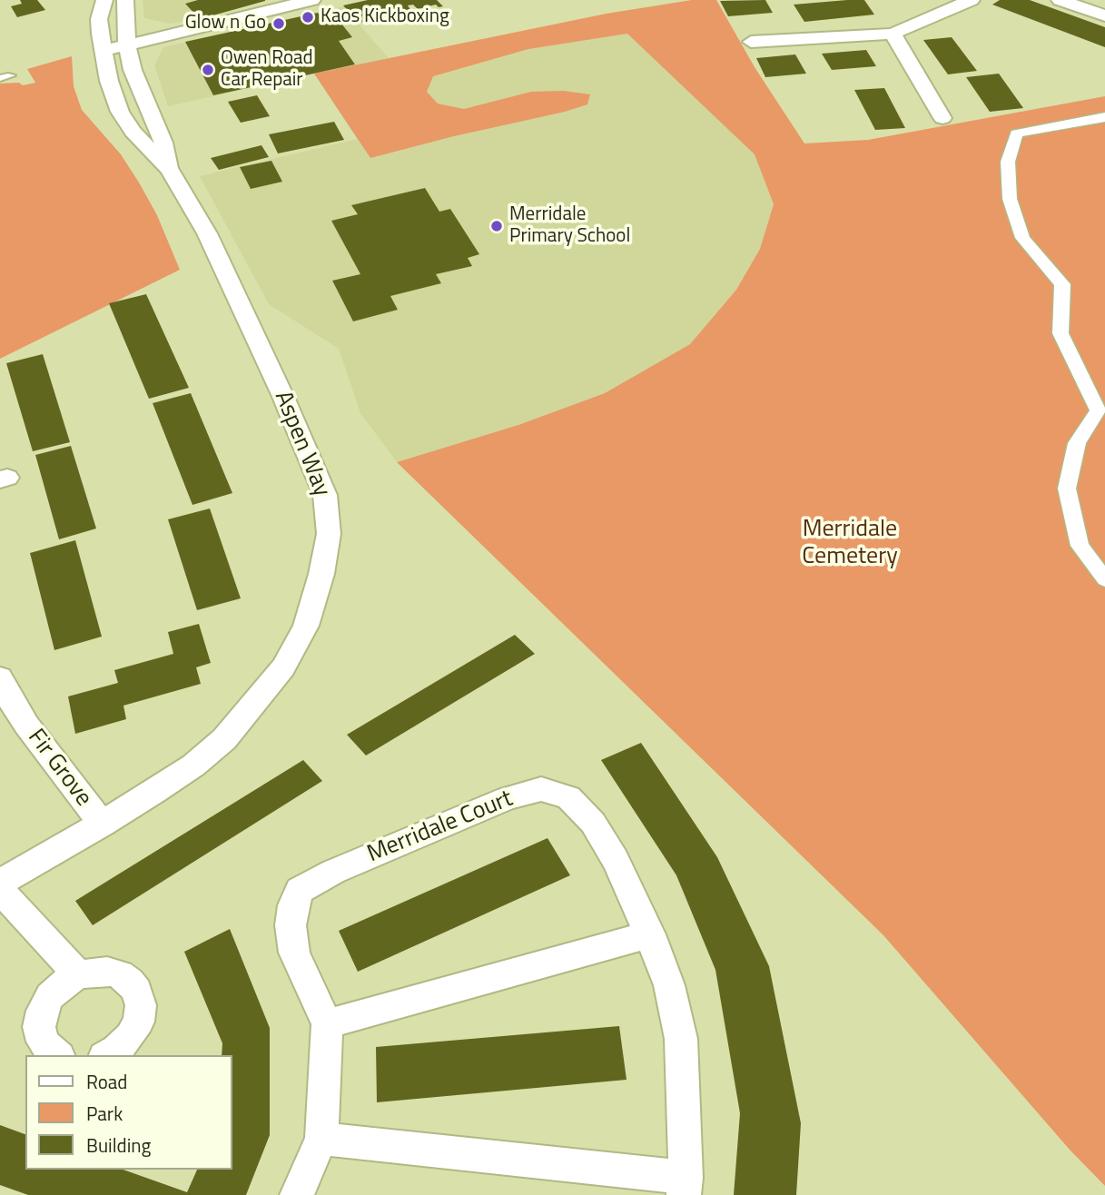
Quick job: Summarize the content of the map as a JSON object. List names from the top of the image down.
{
  "streets": {
    "street": ["Aspen Way", "Fir Grove", "Merridale Court"]
  },
  "crossings": [
    ["Aspen Way", "Fir Grove"]
  ],
  "parks": ["Merridale Cemetery"],
  "places": [
    "Kaos Kickboxing",
    "Glow n Go",
    "Owen Road Car Repair",
    "Merridale Primary School"
  ],
  "legend": ["Road", "Park", "Building"]
}
